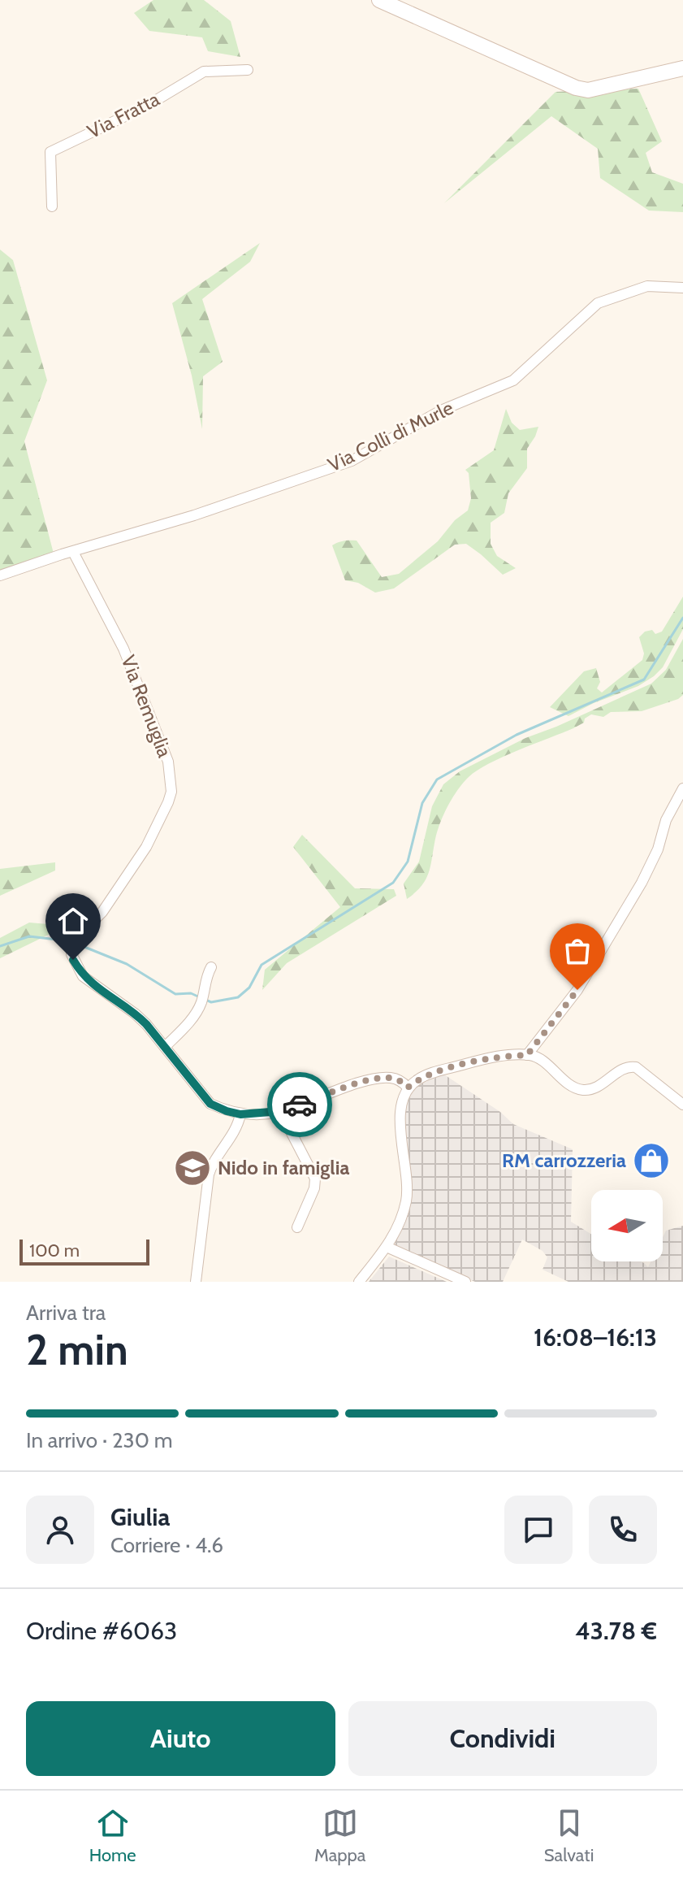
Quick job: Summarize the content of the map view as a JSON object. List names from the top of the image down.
{
  "streets": {
    "street": ["Via Fratta", "Via Colli di Murle", "Via Remuglia"]
  },
  "crossings": [
    ["Via Colli di Murle", "Via Remuglia"]
  ],
  "places": {
    "shop": ["RM carrozzeria"],
    "school or university": ["Nido in famiglia"]
  },
  "scale_bar": "100 m",
  "north": "left",
  "page": {
    "scale": "100 m",
    "heading": ["2 min", "Arriva tra", "16:08–16:13"],
    "panel": [
      "Giulia",
      "Corriere · 4.6",
      "Ordine #6063",
      "43.78 €"
    ],
    "bar": "In arrivo · 230 m",
    "buttons": ["Aiuto", "Condividi"],
    "tabs": ["Home", "Mappa", "Salvati"]
  }
}
